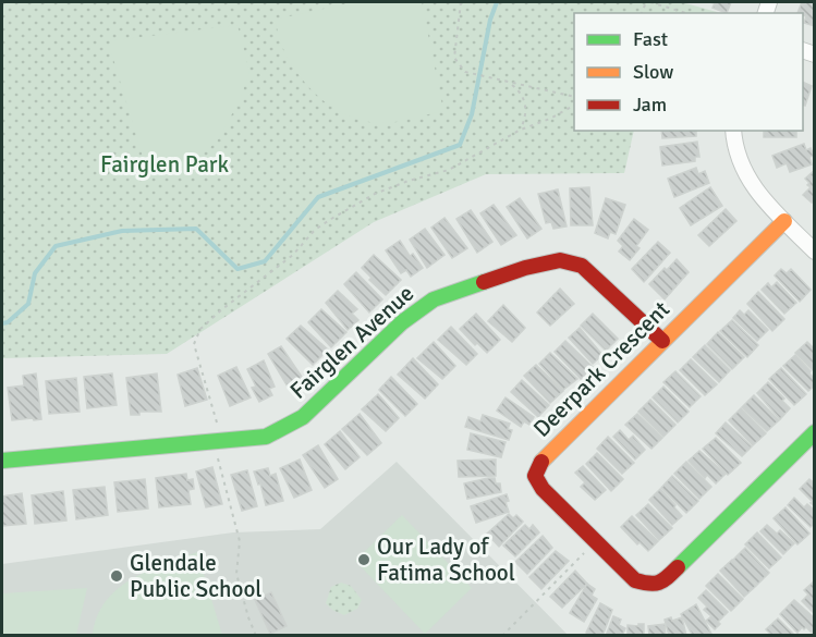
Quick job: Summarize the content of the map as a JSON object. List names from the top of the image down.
{
  "streets": {
    "street": ["Fairglen Avenue", "Deerpark Crescent"]
  },
  "crossings": [
    ["Fairglen Avenue", "Deerpark Crescent"]
  ],
  "parks": ["Fairglen Park"],
  "places": ["Our Lady of Fatima School", "Glendale Public School"],
  "legend": ["Fast", "Slow", "Jam"]
}
